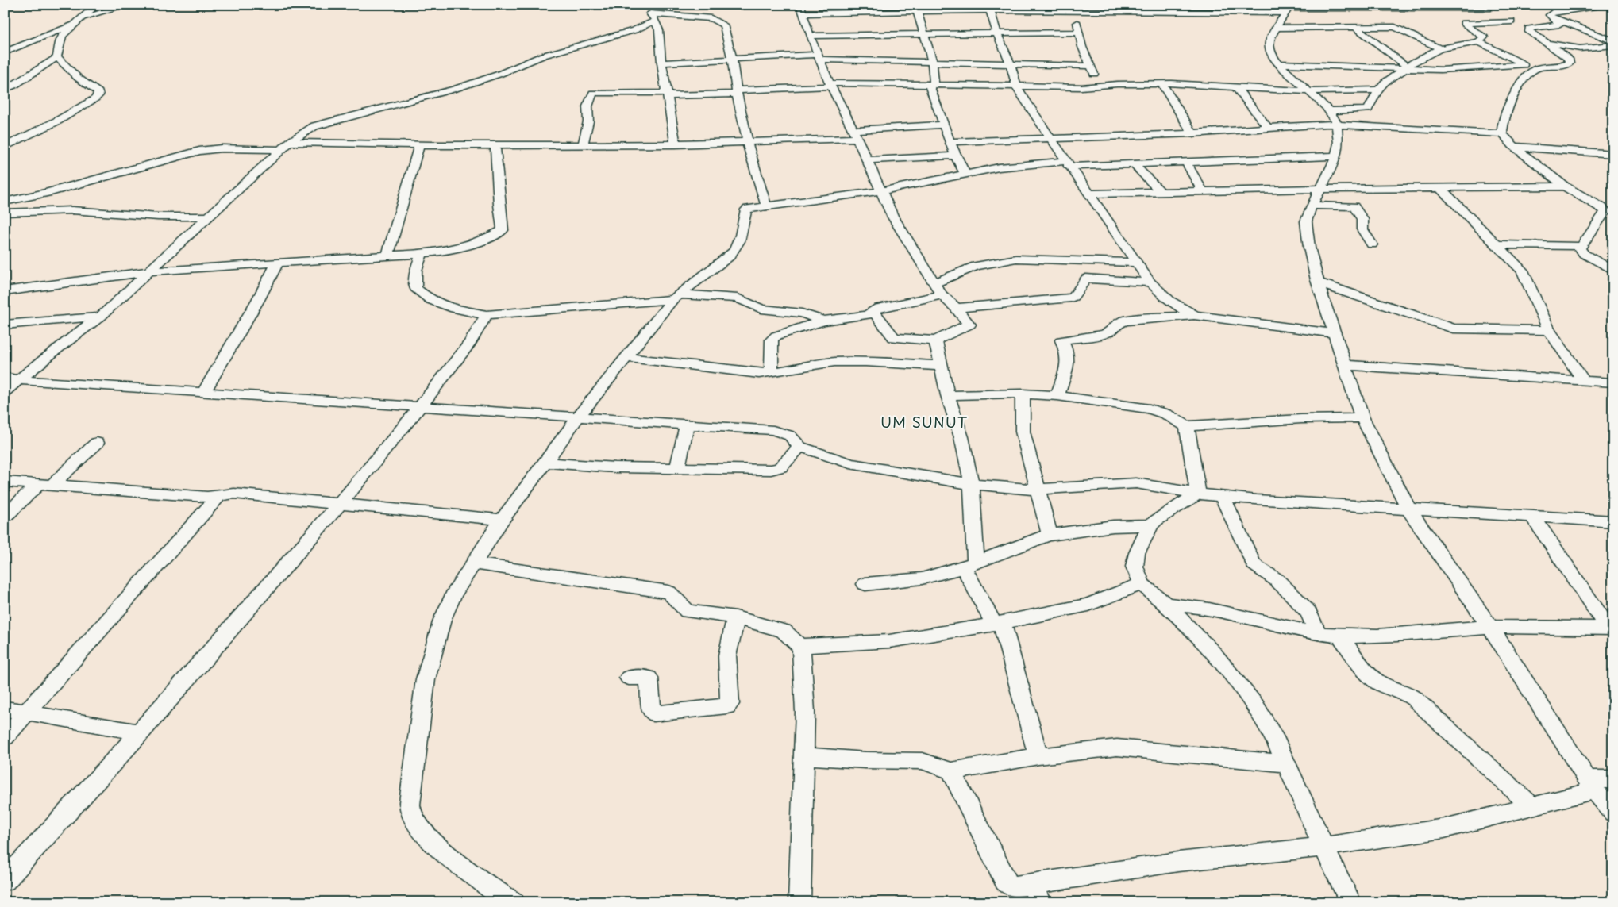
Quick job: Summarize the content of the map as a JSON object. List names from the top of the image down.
{
  "districts": ["UM SUNUT"]
}
